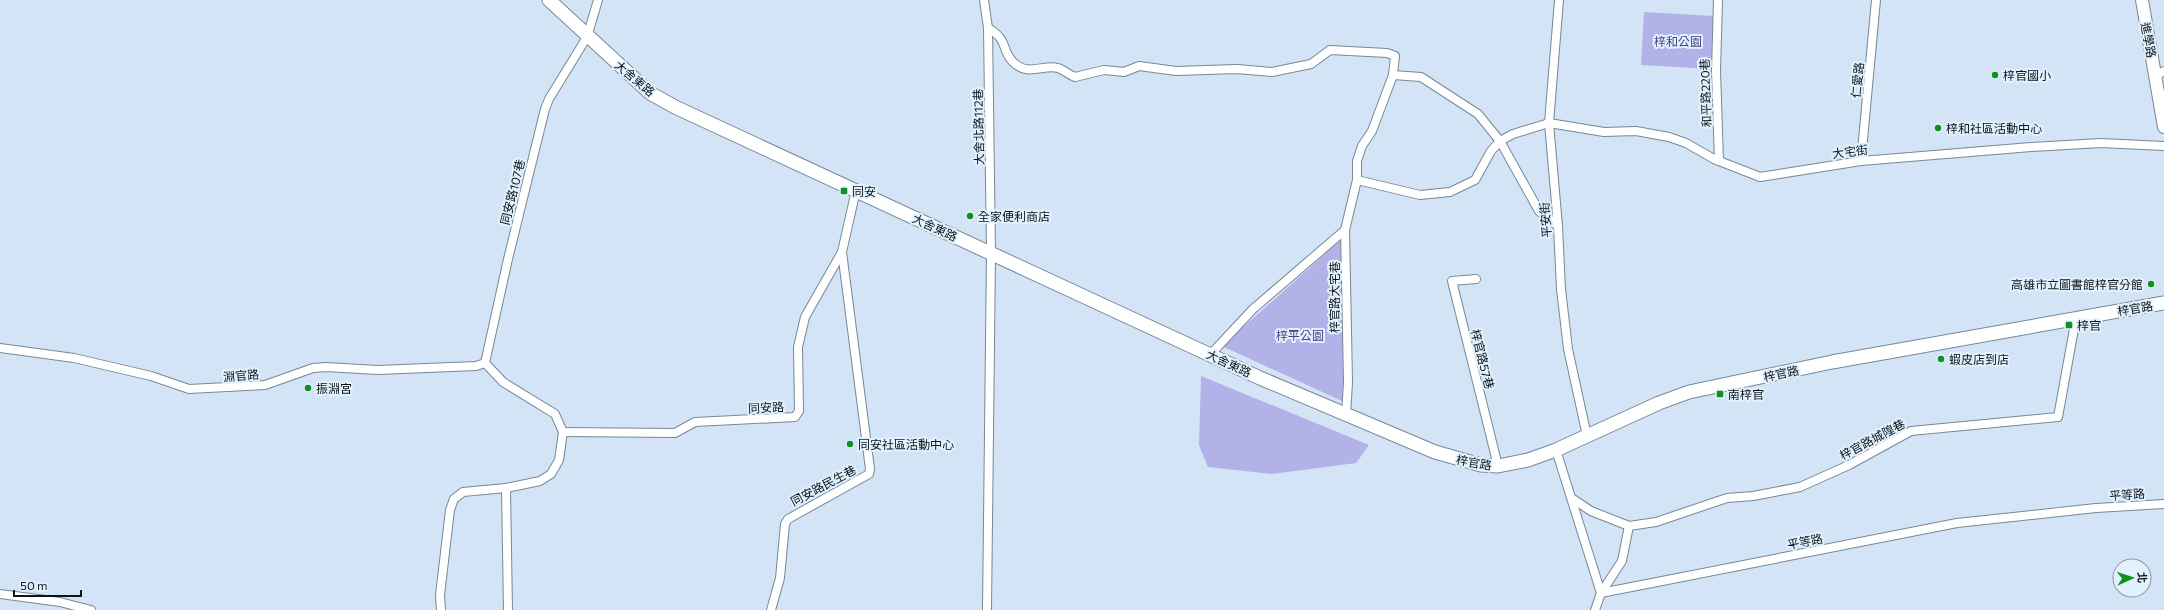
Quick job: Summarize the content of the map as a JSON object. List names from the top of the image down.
{
  "streets": {
    "main road": ["大舍東路", "梓官路"],
    "street": [
      "進學路",
      "仁愛路",
      "和平路220巷",
      "大舍北路112巷",
      "大宅街",
      "同安路107巷",
      "平安街",
      "梓官路大宅巷",
      "梓官路57巷",
      "淵官路",
      "同安路",
      "梓官路城隍巷",
      "同安路民生巷",
      "平等路"
    ]
  },
  "crossings": [
    ["大舍東路", "大舍北路112巷"],
    ["大舍東路", "同安路107巷"],
    ["大舍東路", "梓官路大宅巷"],
    ["大舍東路", "梓官路"],
    ["大舍東路", "同安路"],
    ["仁愛路", "大宅街"],
    ["和平路220巷", "大宅街"],
    ["大舍北路112巷", "梓官路大宅巷"],
    ["大宅街", "平安街"],
    ["同安路107巷", "淵官路"],
    ["平安街", "梓官路"],
    ["梓官路大宅巷", "梓官路"],
    ["梓官路", "梓官路57巷"],
    ["梓官路", "梓官路城隍巷"],
    ["同安路", "同安路民生巷"]
  ],
  "parks": ["梓和公園", "梓平公園"],
  "places": {
    "other": [
      "梓官國小",
      "梓和社區活動中心",
      "全家便利商店",
      "高雄市立圖書館梓官分館",
      "蝦皮店到店",
      "振淵宮",
      "同安社區活動中心"
    ],
    "transit": ["同安", "梓官", "南梓官"]
  },
  "scale_bar": "50 m",
  "north": "right"
}
